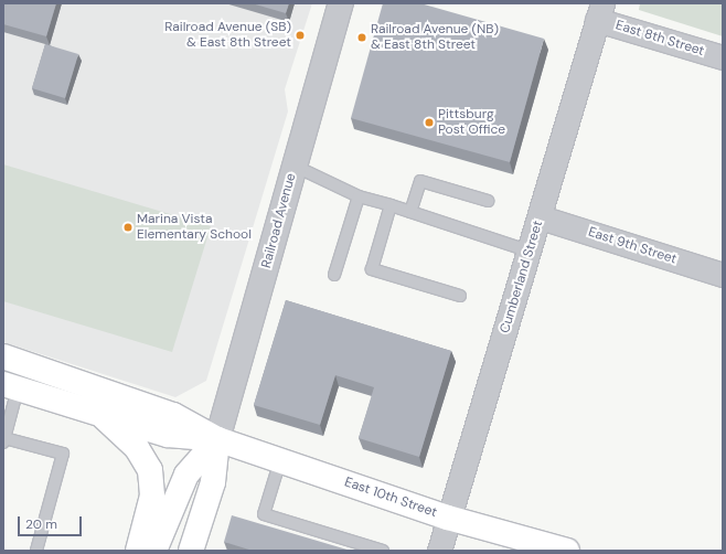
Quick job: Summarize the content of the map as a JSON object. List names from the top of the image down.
{
  "streets": {
    "main road": ["Railroad Avenue", "East 10th Street"],
    "street": ["East 8th Street", "East 9th Street", "Cumberland Street"]
  },
  "crossings": [
    ["East 8th Street", "Cumberland Street"],
    ["Railroad Avenue", "East 10th Street"],
    ["East 9th Street", "Cumberland Street"],
    ["Cumberland Street", "East 10th Street"]
  ],
  "places": [
    "Railroad Avenue (SB) & East 8th Street",
    "Railroad Avenue (NB) & East 8th Street",
    "Pittsburg Post Office",
    "Marina Vista Elementary School"
  ],
  "scale_bar": "20 m"
}
